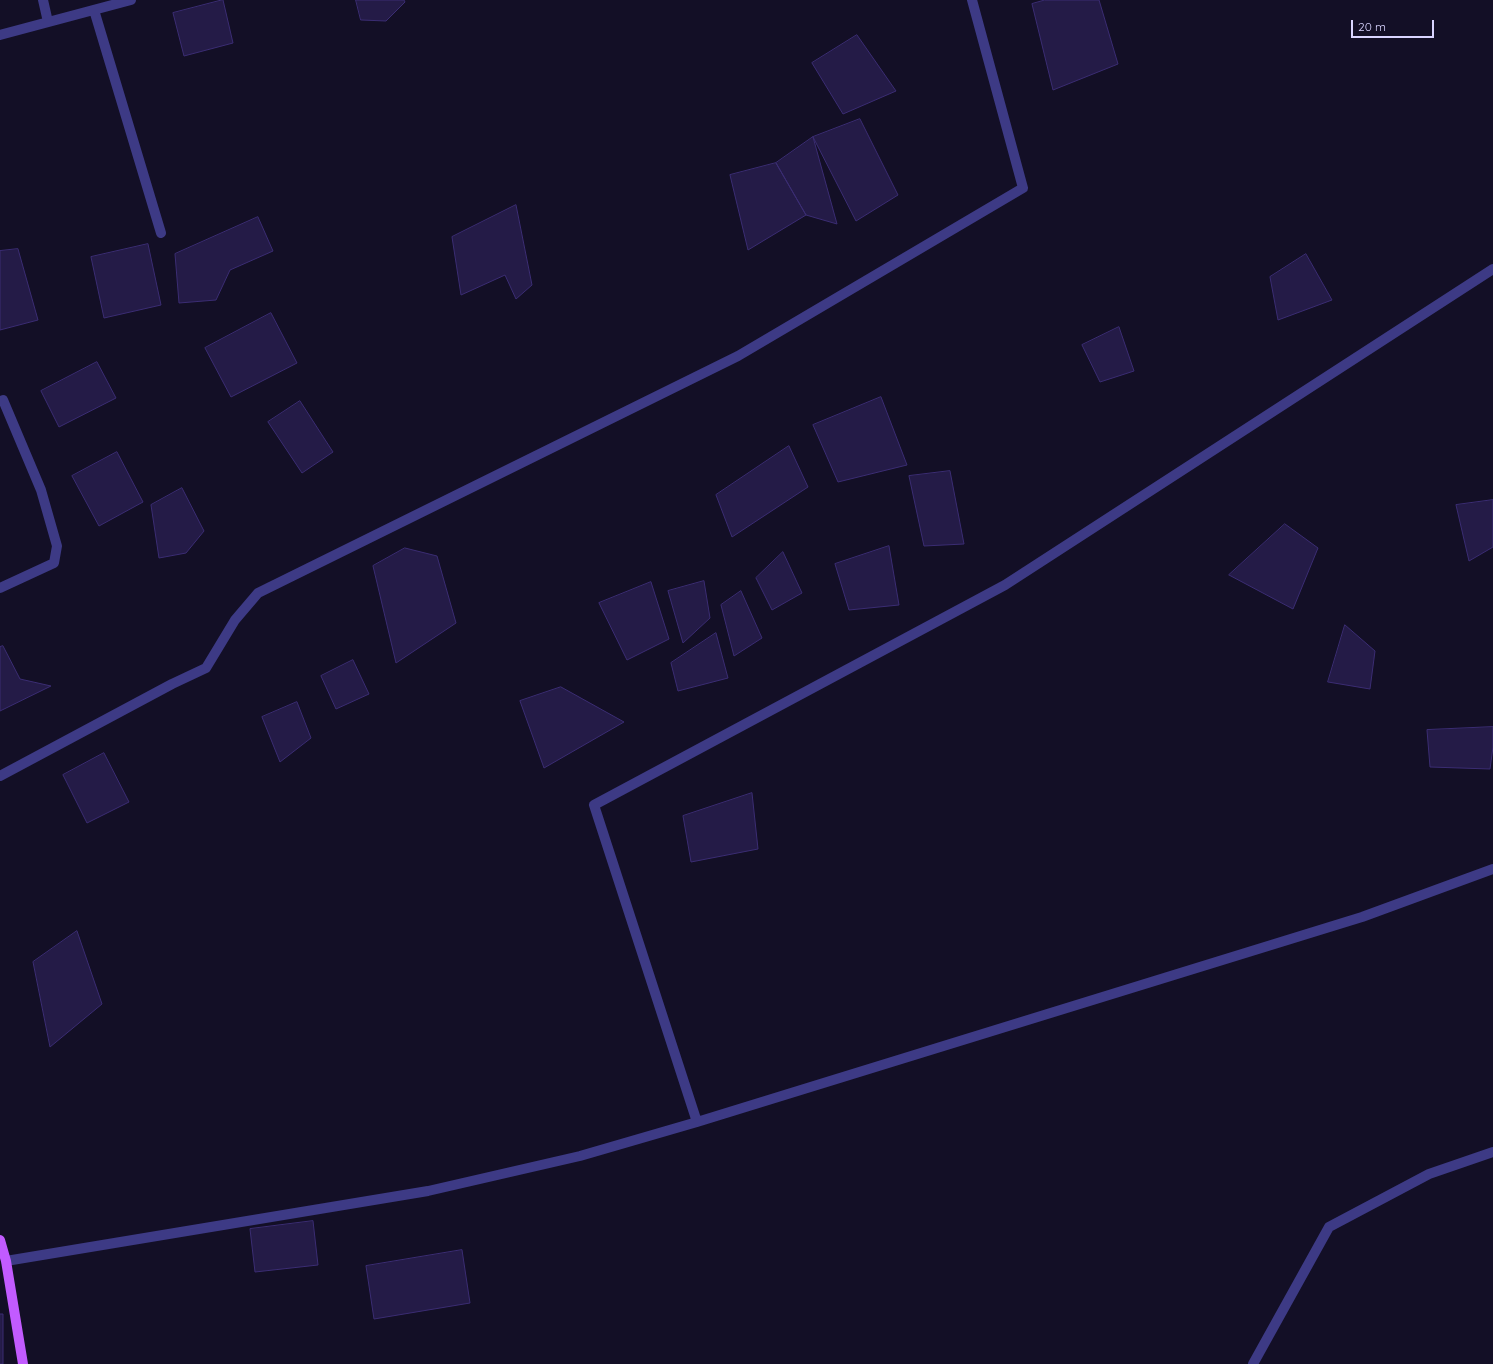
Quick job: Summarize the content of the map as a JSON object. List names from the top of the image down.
{
  "scale_bar": "20 m"
}
